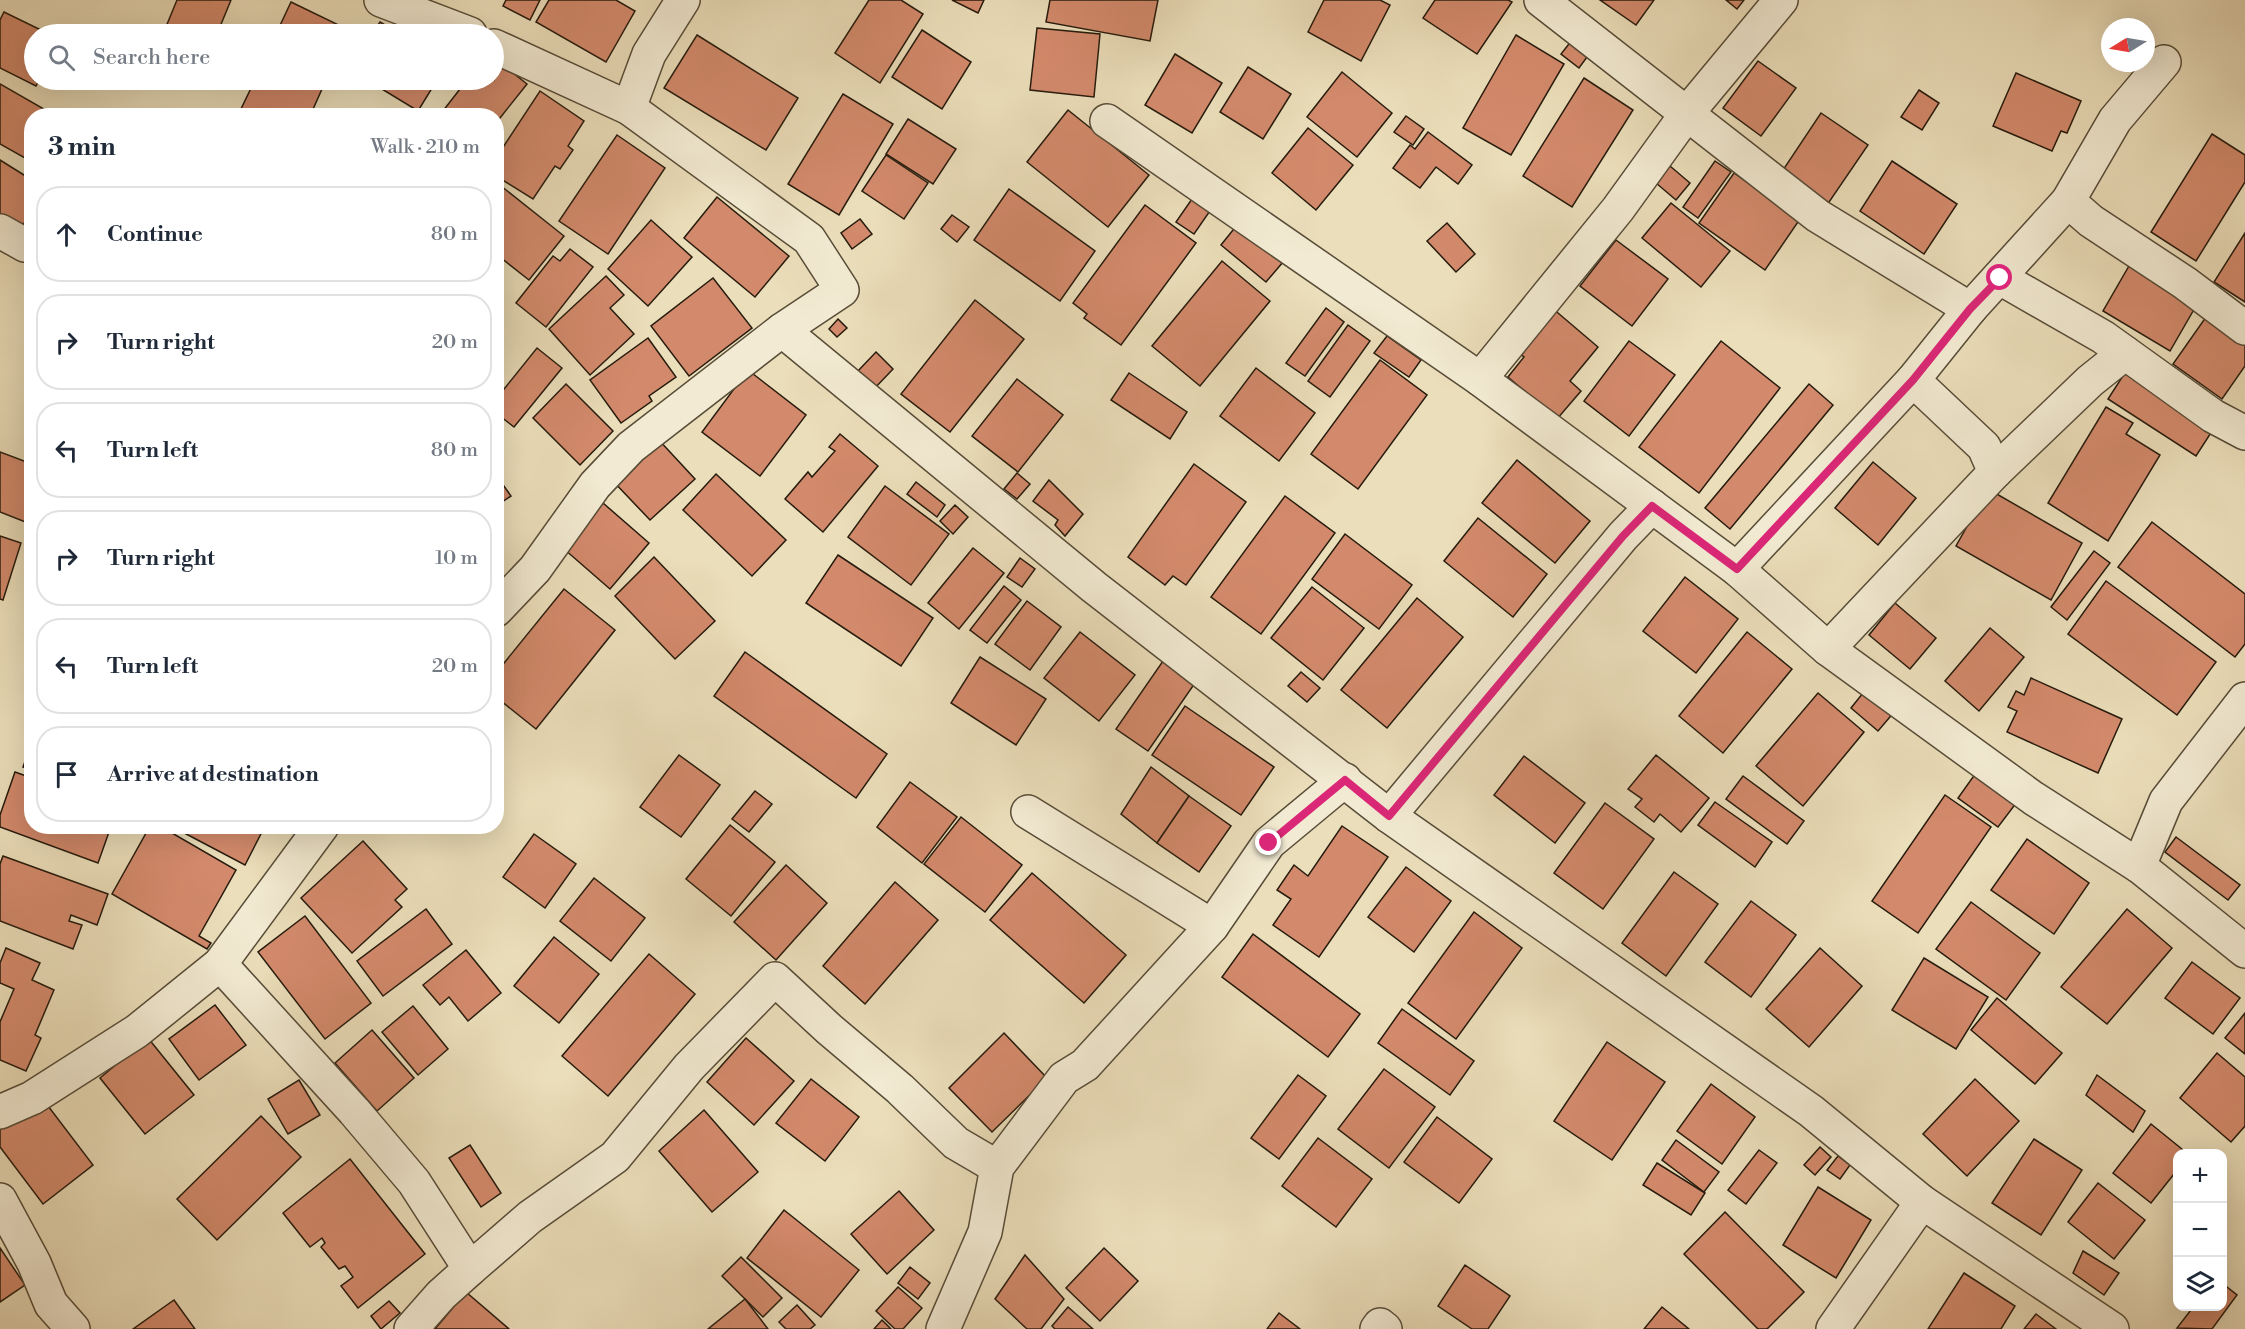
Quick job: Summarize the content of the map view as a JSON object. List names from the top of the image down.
{
  "north": "left",
  "page": {
    "search": "Search here",
    "heading": ["3 min", "Walk · 210 m"],
    "list": [
      ["Continue", "80 m"],
      ["Turn right", "20 m"],
      ["Turn left", "80 m"],
      ["Turn right", "10 m"],
      ["Turn left", "20 m"],
      "Arrive at destination"
    ],
    "map_buttons": ["+", "−"]
  }
}
